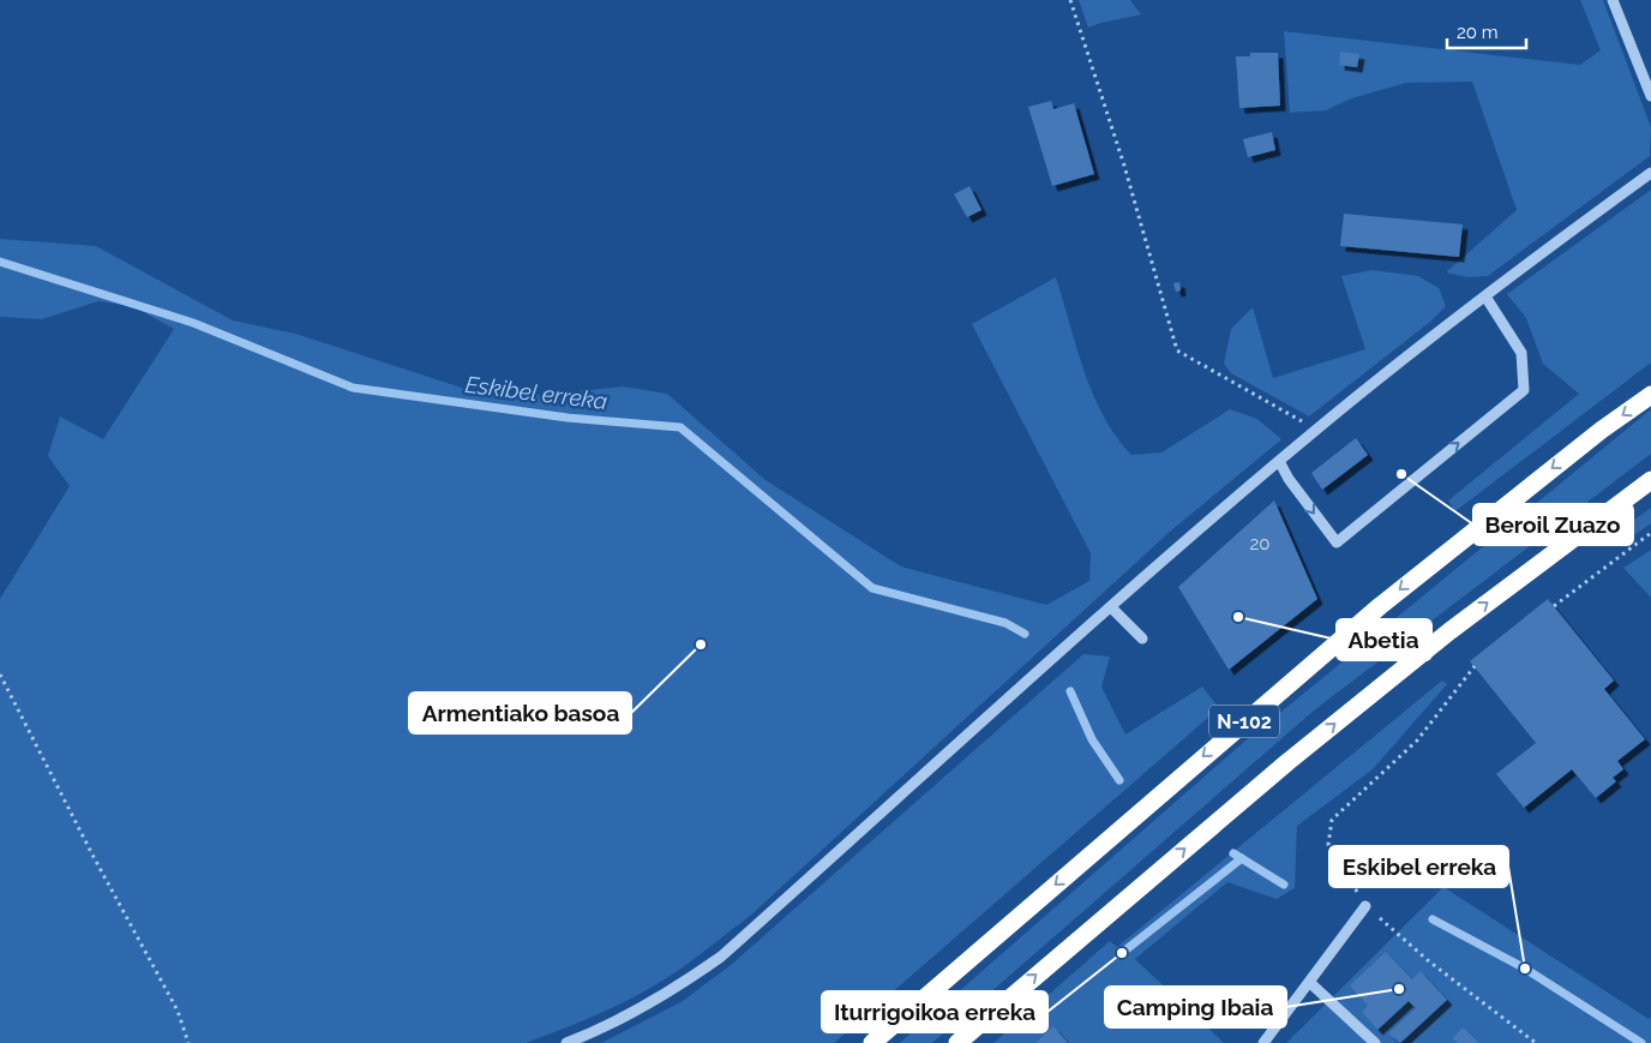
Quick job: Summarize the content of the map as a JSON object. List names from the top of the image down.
{
  "streets": {
    "highway": ["N-102"]
  },
  "water": ["Eskibel erreka"],
  "places": [
    "Beroil Zuazo",
    "Abetia",
    "Armentiako basoa",
    "Iturrigoikoa erreka",
    "Eskibel erreka",
    "Camping Ibaia"
  ],
  "house_numbers": ["20"],
  "scale_bar": "20 m"
}
